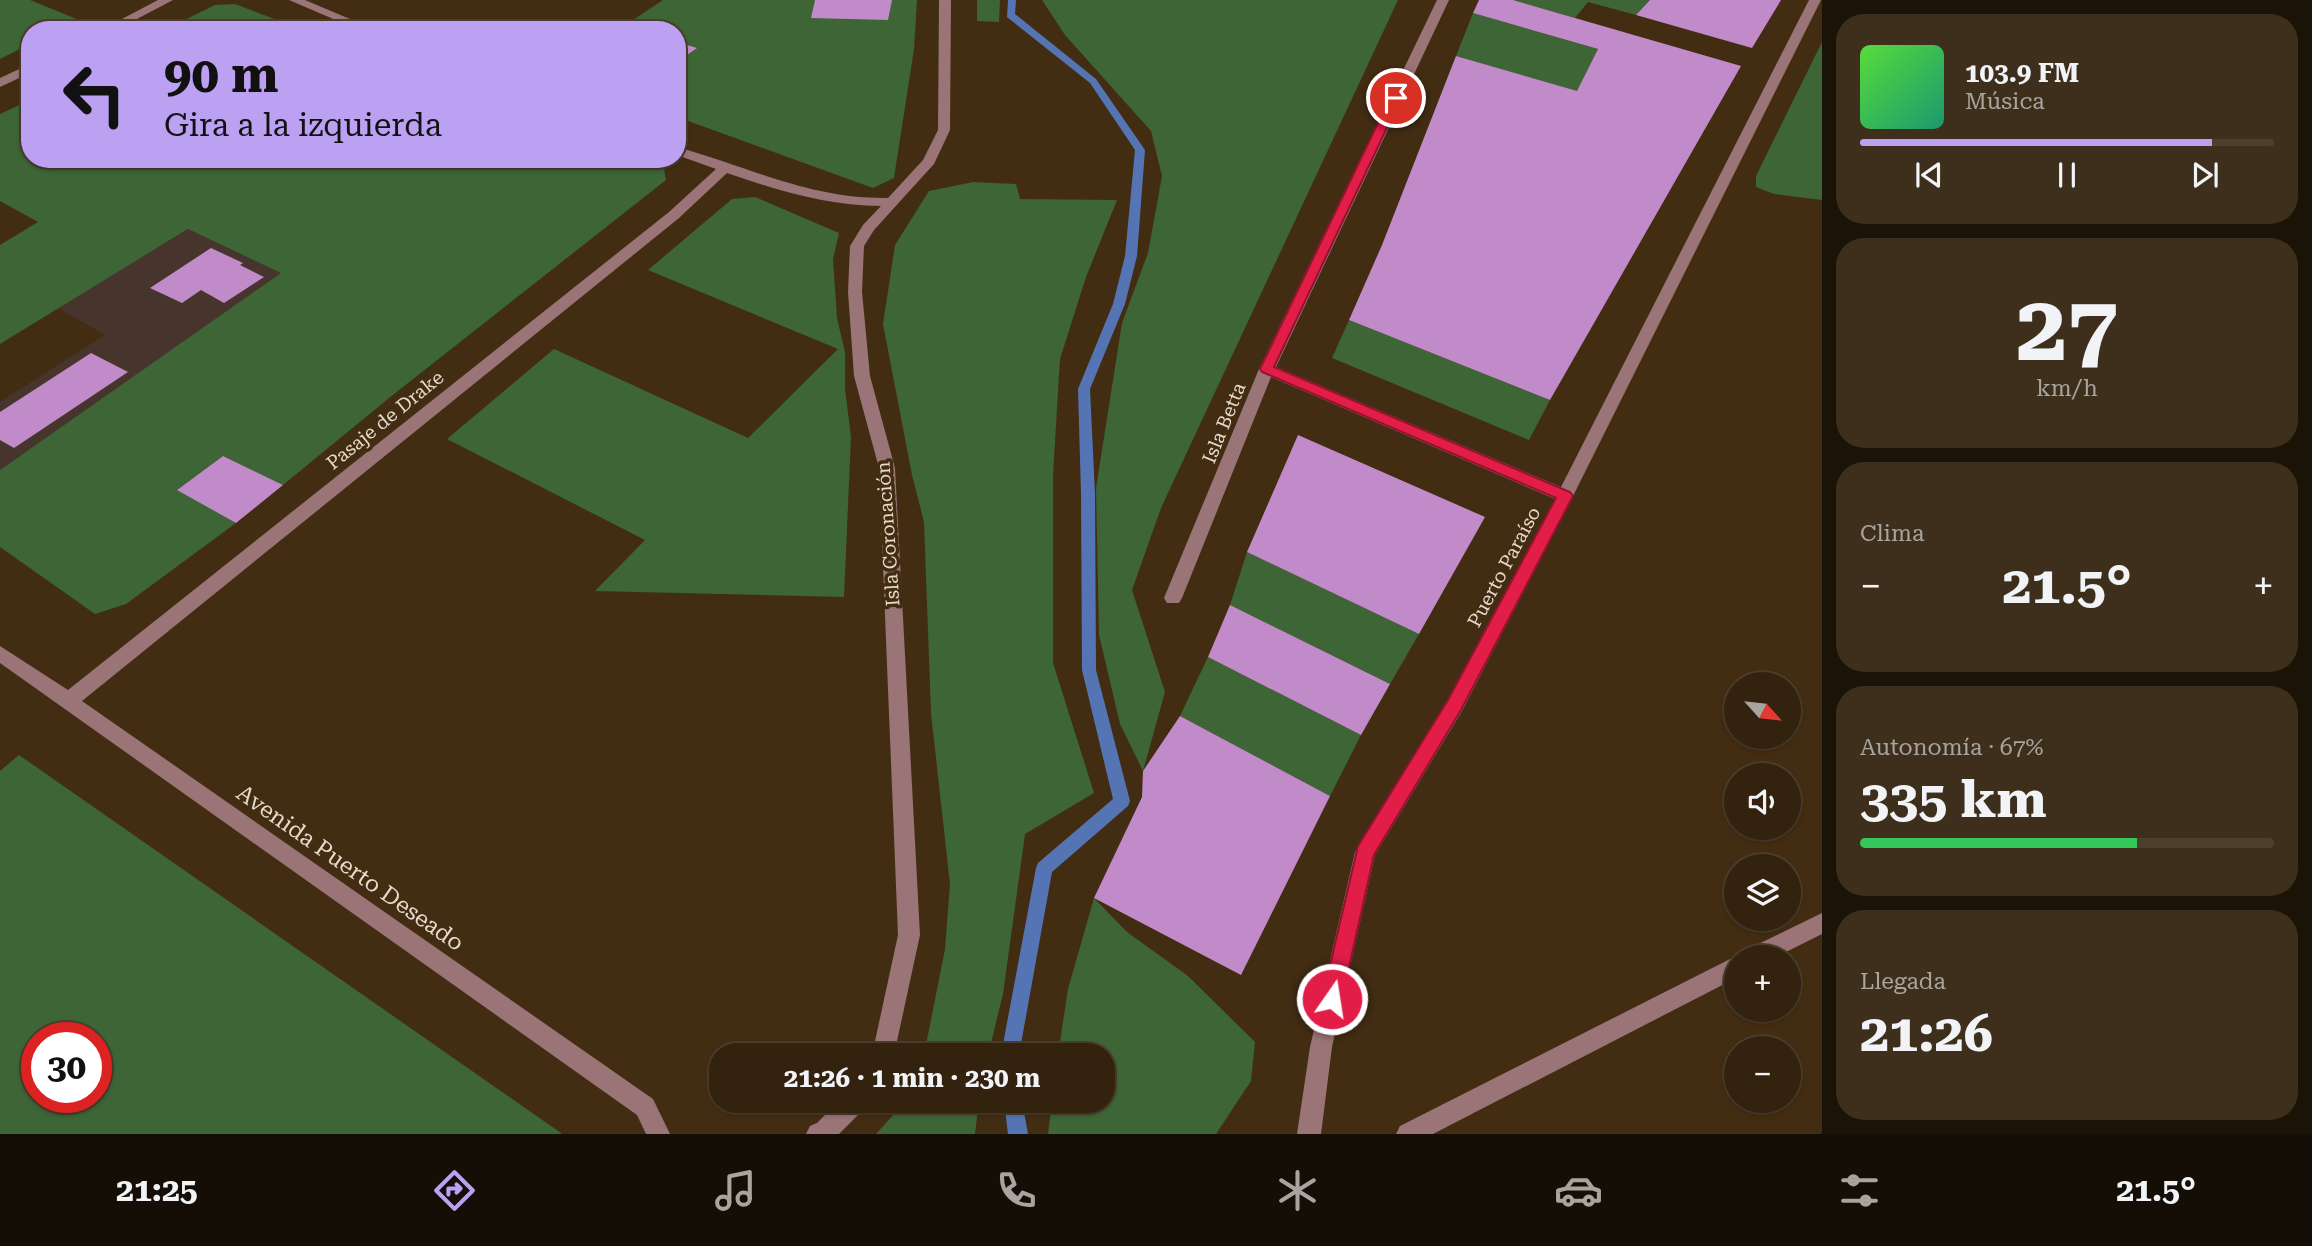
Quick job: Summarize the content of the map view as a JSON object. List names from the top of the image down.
{
  "streets": {
    "street": [
      "Pasaje de Drake",
      "Isla Betta",
      "Isla Coronación",
      "Puerto Paraíso",
      "Avenida Puerto Deseado"
    ]
  },
  "crossings": [
    ["Pasaje de Drake", "Avenida Puerto Deseado"]
  ],
  "north": "bottom right",
  "page": {
    "turn": ["90 m", "Gira a la izquierda"],
    "song": ["103.9 FM", "Música"],
    "tile": [
      ["27", "km/h"],
      "Clima",
      ["Autonomía · 67%", "335 km"],
      ["Llegada", "21:26"]
    ],
    "heat": ["−", "21.5°", "+"],
    "map_buttons": ["+", "−"],
    "limit": "30",
    "trip": "21:26 · 1 min · 230 m",
    "tabs": ["21:25", "21.5°"]
  }
}
